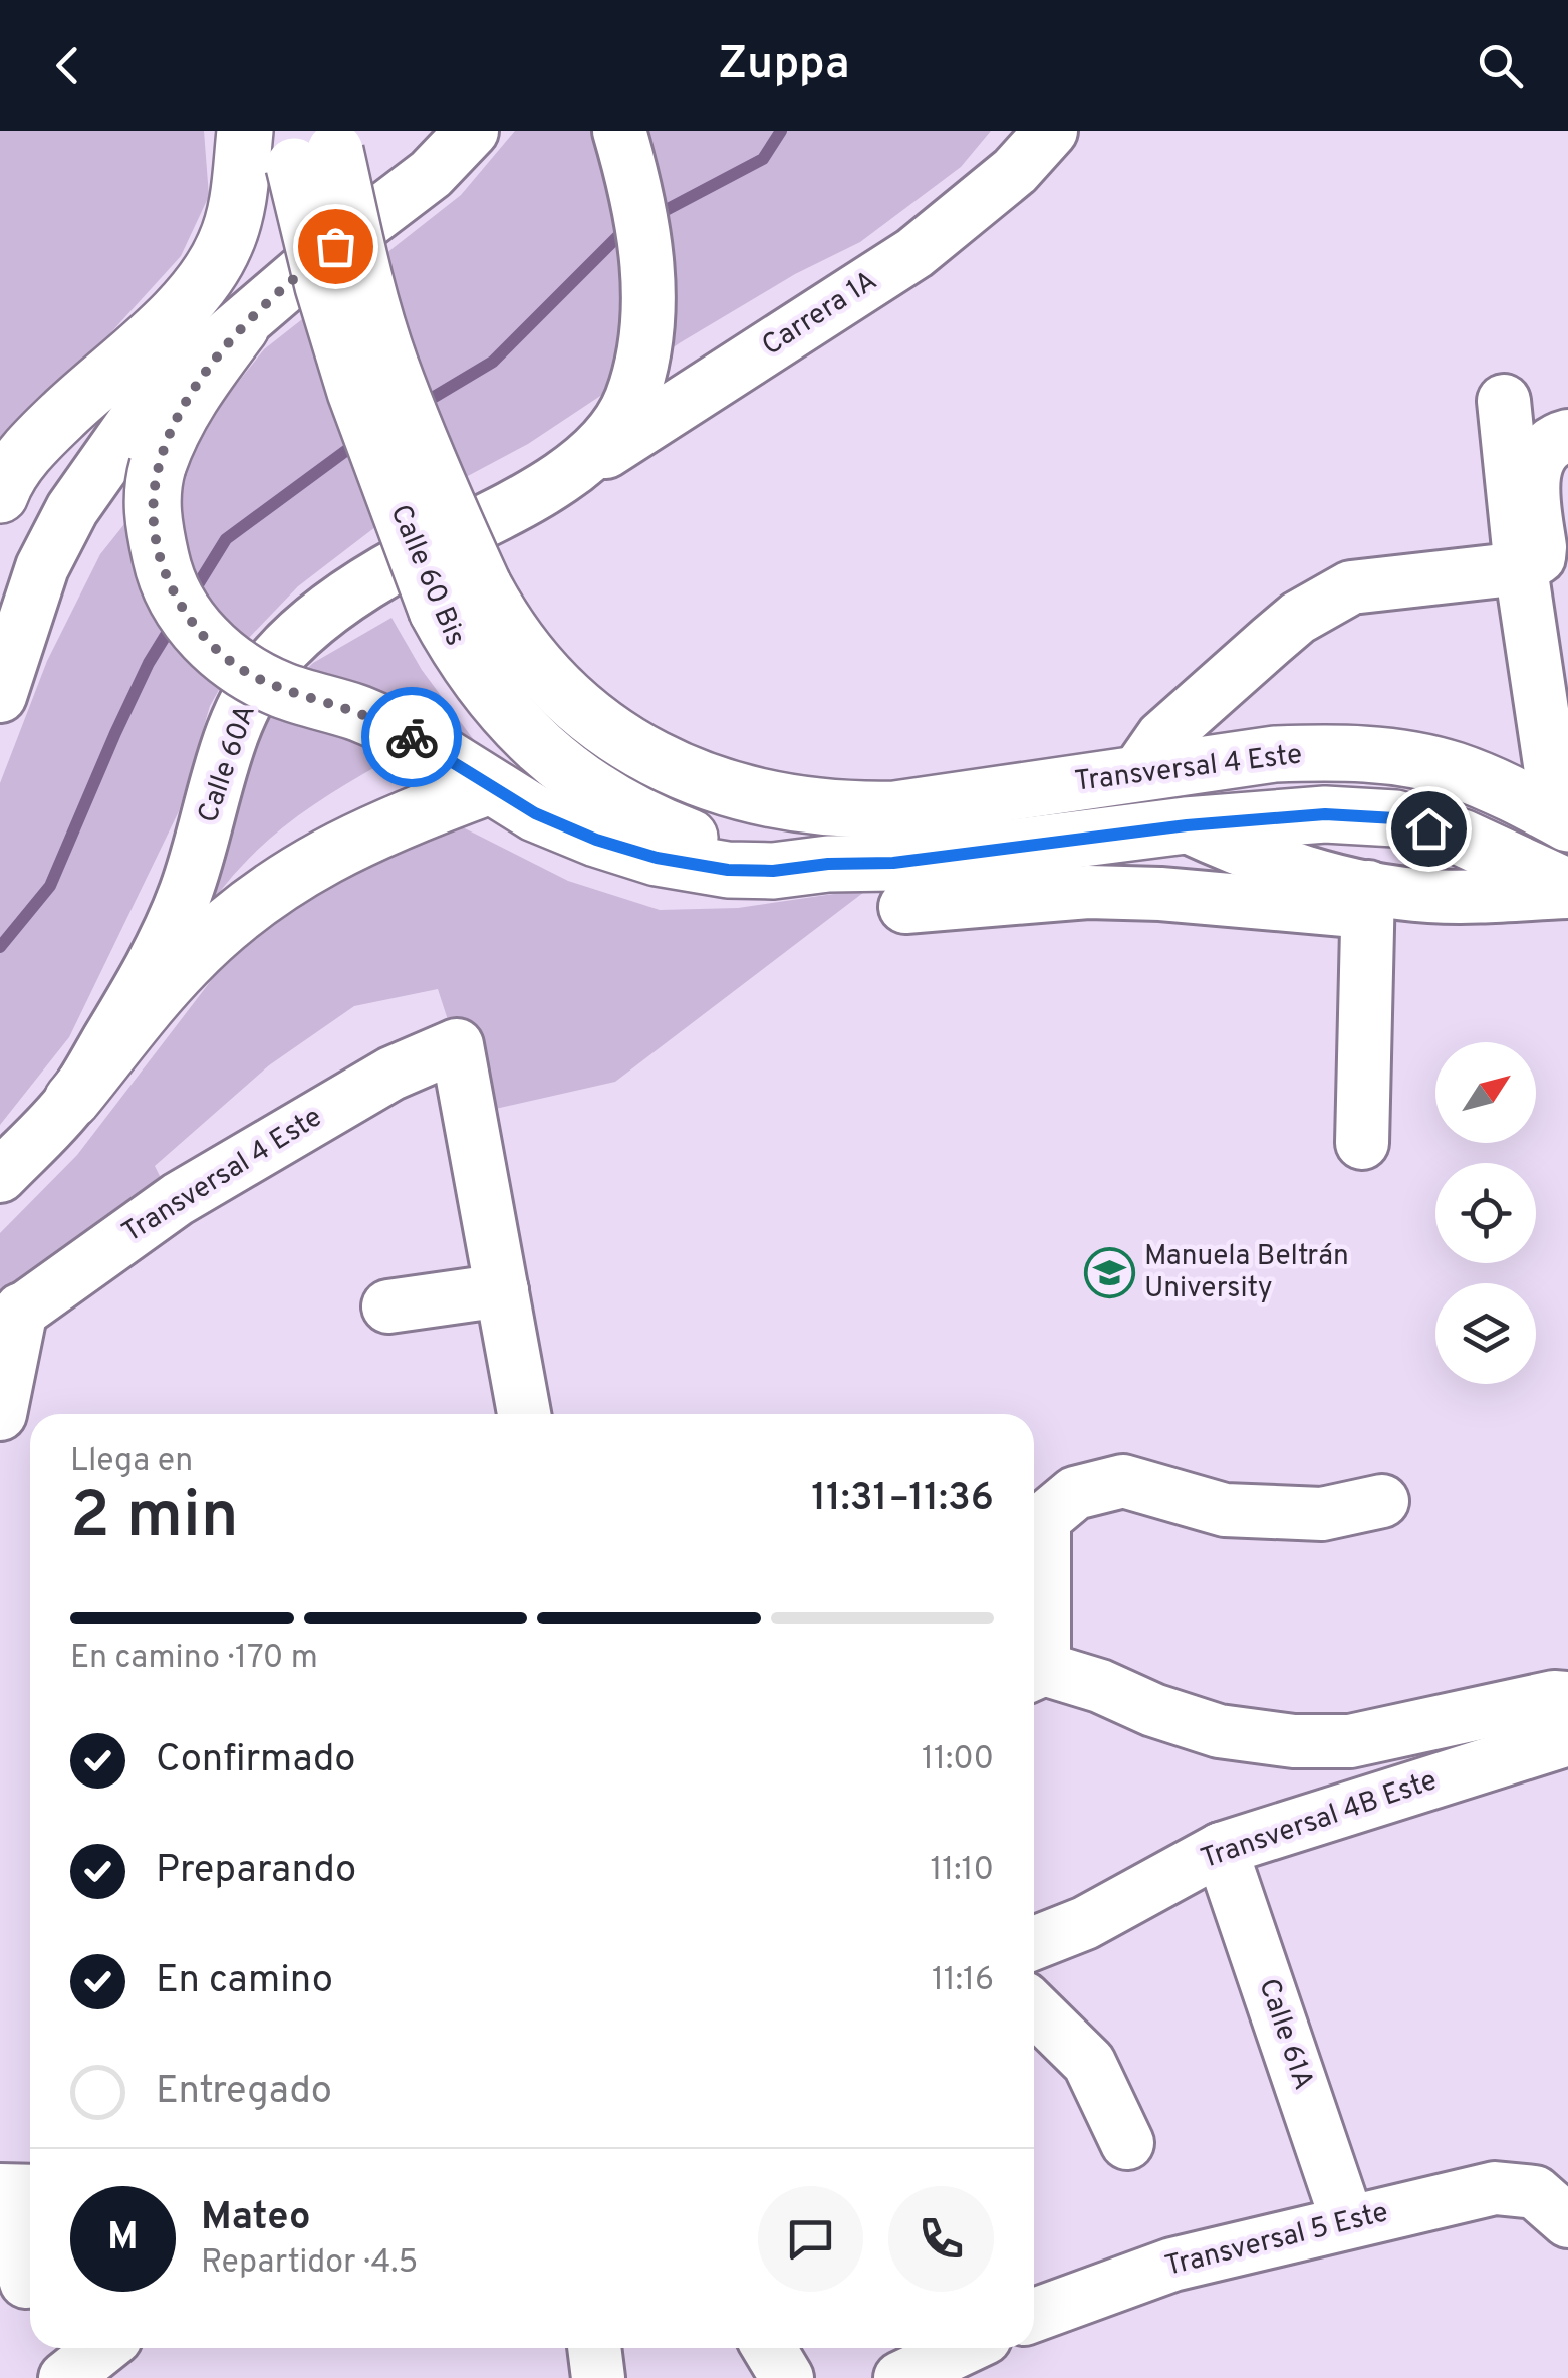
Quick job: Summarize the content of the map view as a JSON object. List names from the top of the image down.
{
  "streets": {
    "main road": ["Calle 60 Bis", "Transversal 4 Este"],
    "street": [
      "Carrera 1A",
      "Calle 60A",
      "Transversal 4B Este",
      "Calle 61A",
      "Transversal 5 Este"
    ]
  },
  "crossings": [
    ["Carrera 1A", "Calle 60A"],
    ["Calle 60 Bis", "Transversal 4 Este"],
    ["Transversal 4B Este", "Calle 61A"],
    ["Calle 61A", "Transversal 5 Este"]
  ],
  "places": {
    "school or university": ["Manuela Beltrán University"]
  },
  "north": "top right",
  "page": {
    "header": "Zuppa",
    "heading": ["2 min", "Llega en", "11:31–11:36"],
    "panel": ["Mateo", "Repartidor · 4.5"],
    "bar": "En camino · 170 m",
    "list": [
      ["Confirmado", "11:00"],
      ["Preparando", "11:10"],
      ["En camino", "11:16"],
      "Entregado"
    ],
    "round": "M"
  }
}
